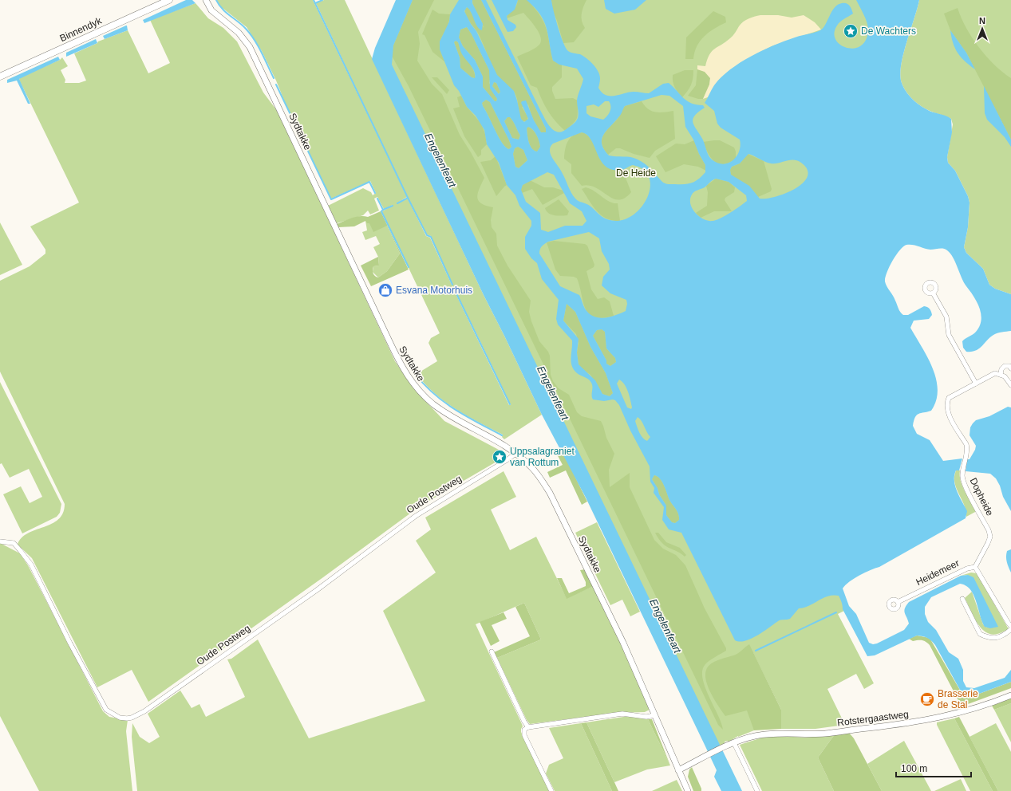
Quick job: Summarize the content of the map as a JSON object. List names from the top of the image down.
{
  "streets": {
    "main road": ["Binnendyk"],
    "street": [
      "Sydtakke",
      "Oude Postweg",
      "Dopheide",
      "Heidemeer",
      "Rotstergaastweg"
    ]
  },
  "crossings": [
    ["Sydtakke", "Oude Postweg"],
    ["Sydtakke", "Rotstergaastweg"],
    ["Dopheide", "Heidemeer"]
  ],
  "water": ["Engelenfeart"],
  "parks": ["De Heide"],
  "places": {
    "place": ["De Wachters", "Uppsalagraniet van Rottum"],
    "shop": ["Esvana Motorhuis"],
    "cafe": ["Brasserie de Stal"]
  },
  "scale_bar": "100 m",
  "north": "top"
}
